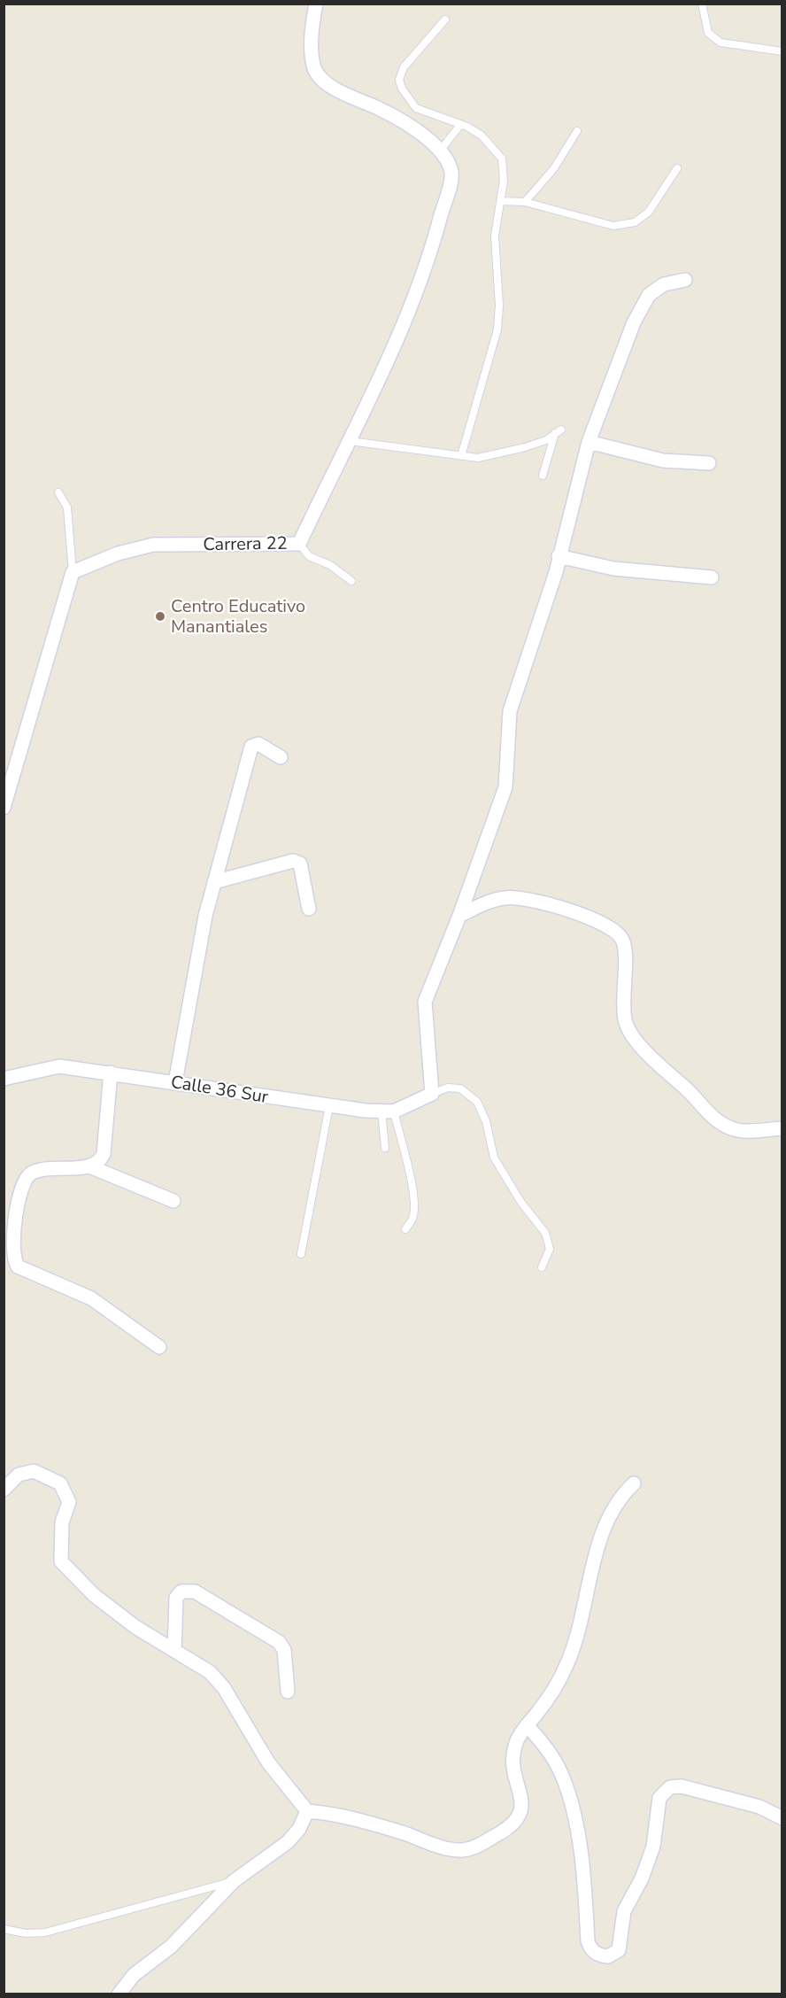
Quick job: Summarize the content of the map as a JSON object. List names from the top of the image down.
{
  "streets": {
    "street": ["Carrera 22", "Calle 36 Sur"]
  },
  "places": ["Centro Educativo Manantiales"]
}
